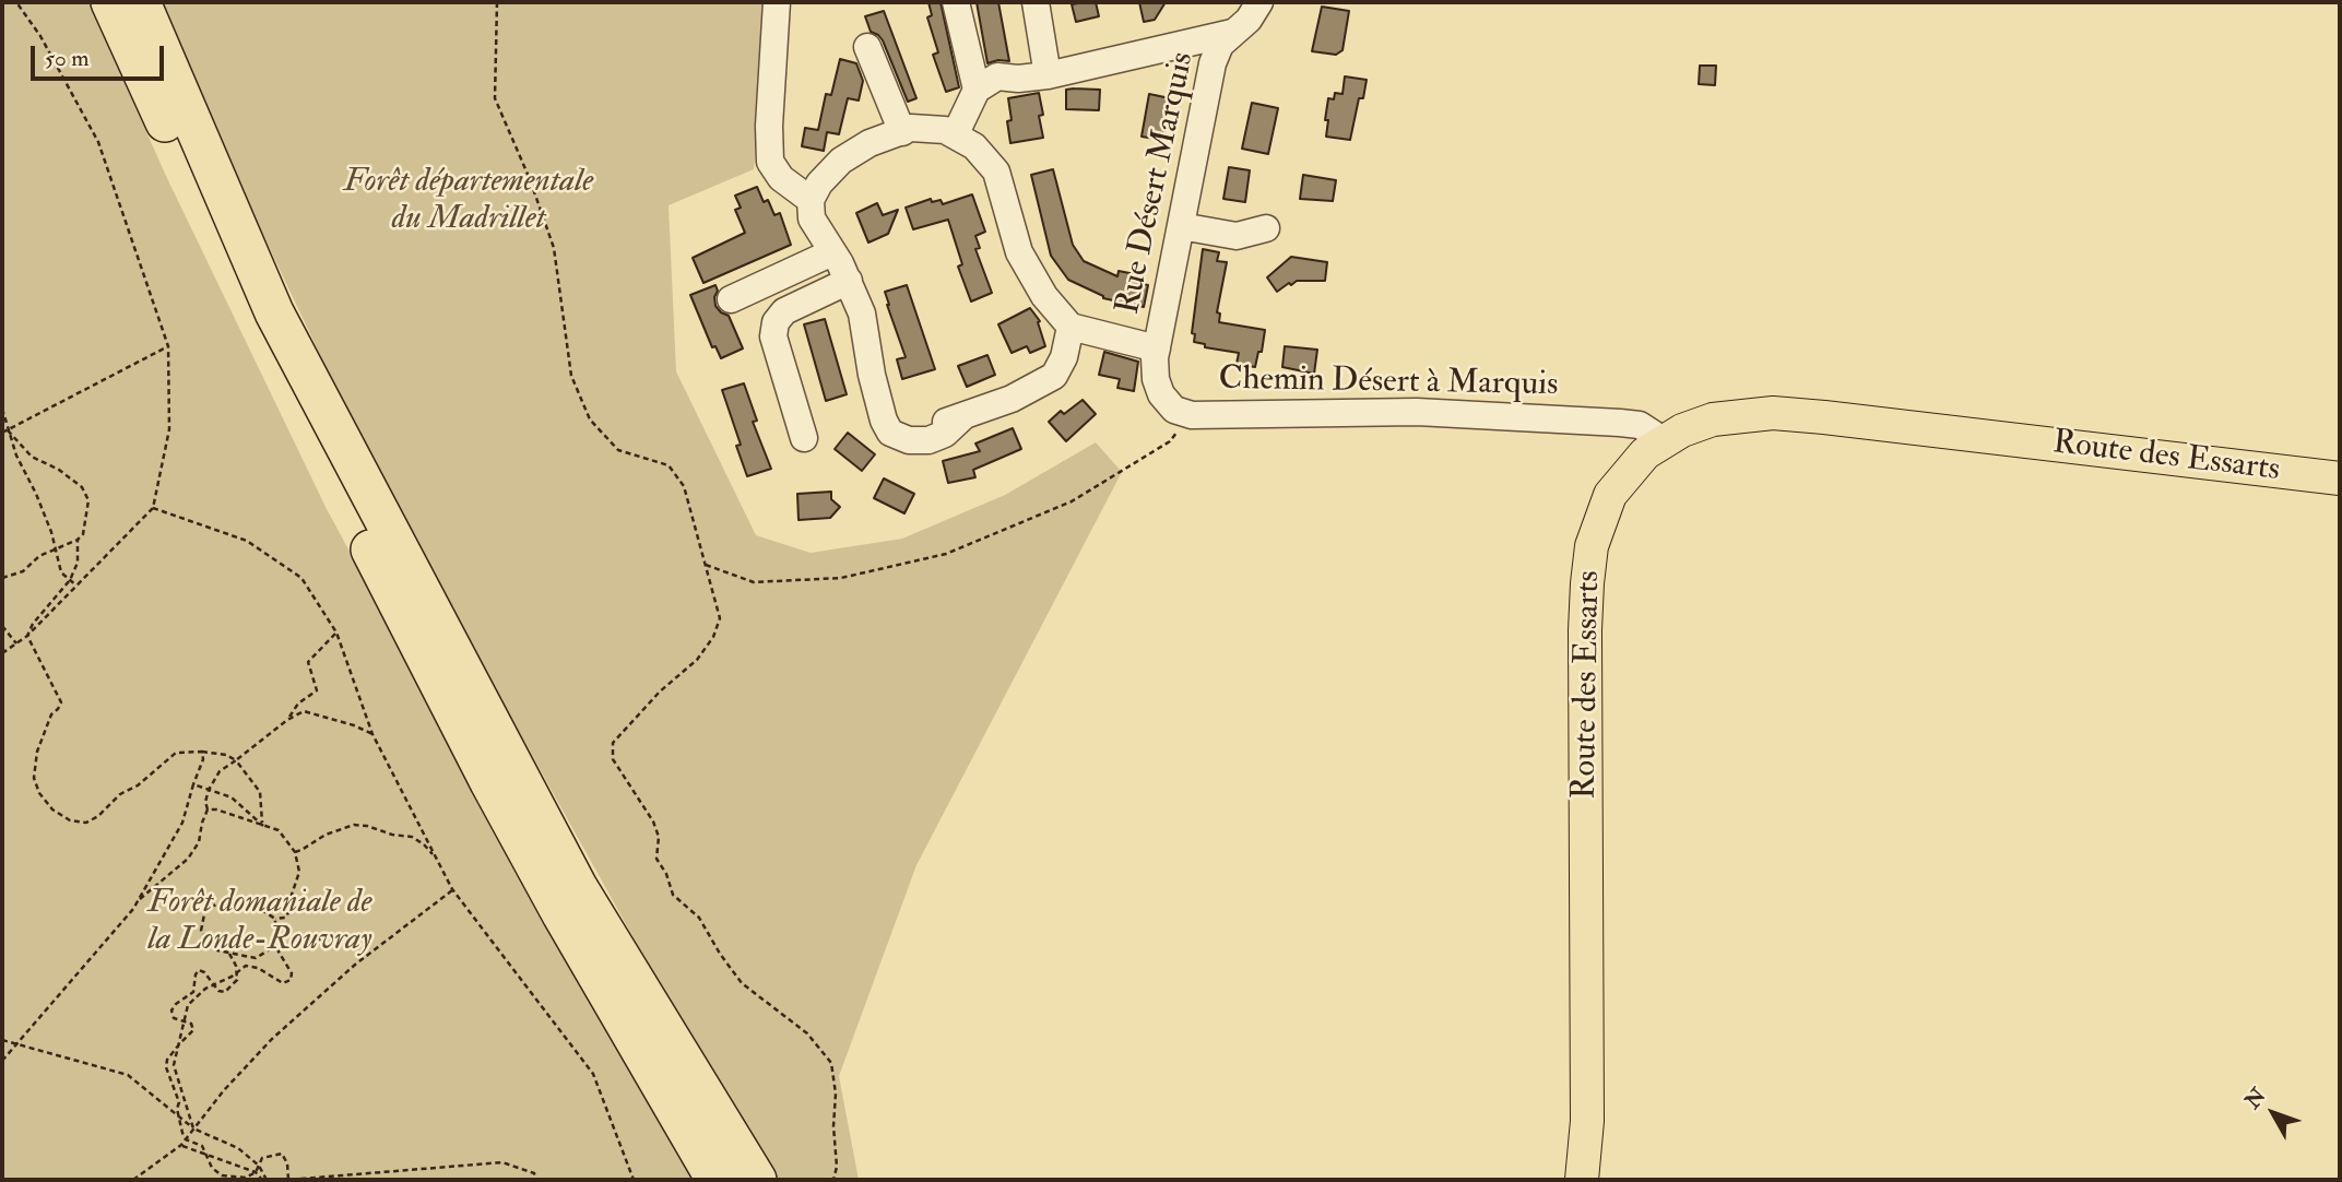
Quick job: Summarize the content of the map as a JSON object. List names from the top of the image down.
{
  "streets": {
    "main road": ["Route des Essarts"],
    "street": ["Rue Désert Marquis", "Chemin Désert à Marquis"]
  },
  "crossings": [
    ["Rue Désert Marquis", "Chemin Désert à Marquis"],
    ["Chemin Désert à Marquis", "Route des Essarts"]
  ],
  "parks": ["Forêt départementale du Madrillet", "Forêt domaniale de la Londe-Rouvray"],
  "scale_bar": "50 m",
  "north": "top left"
}
